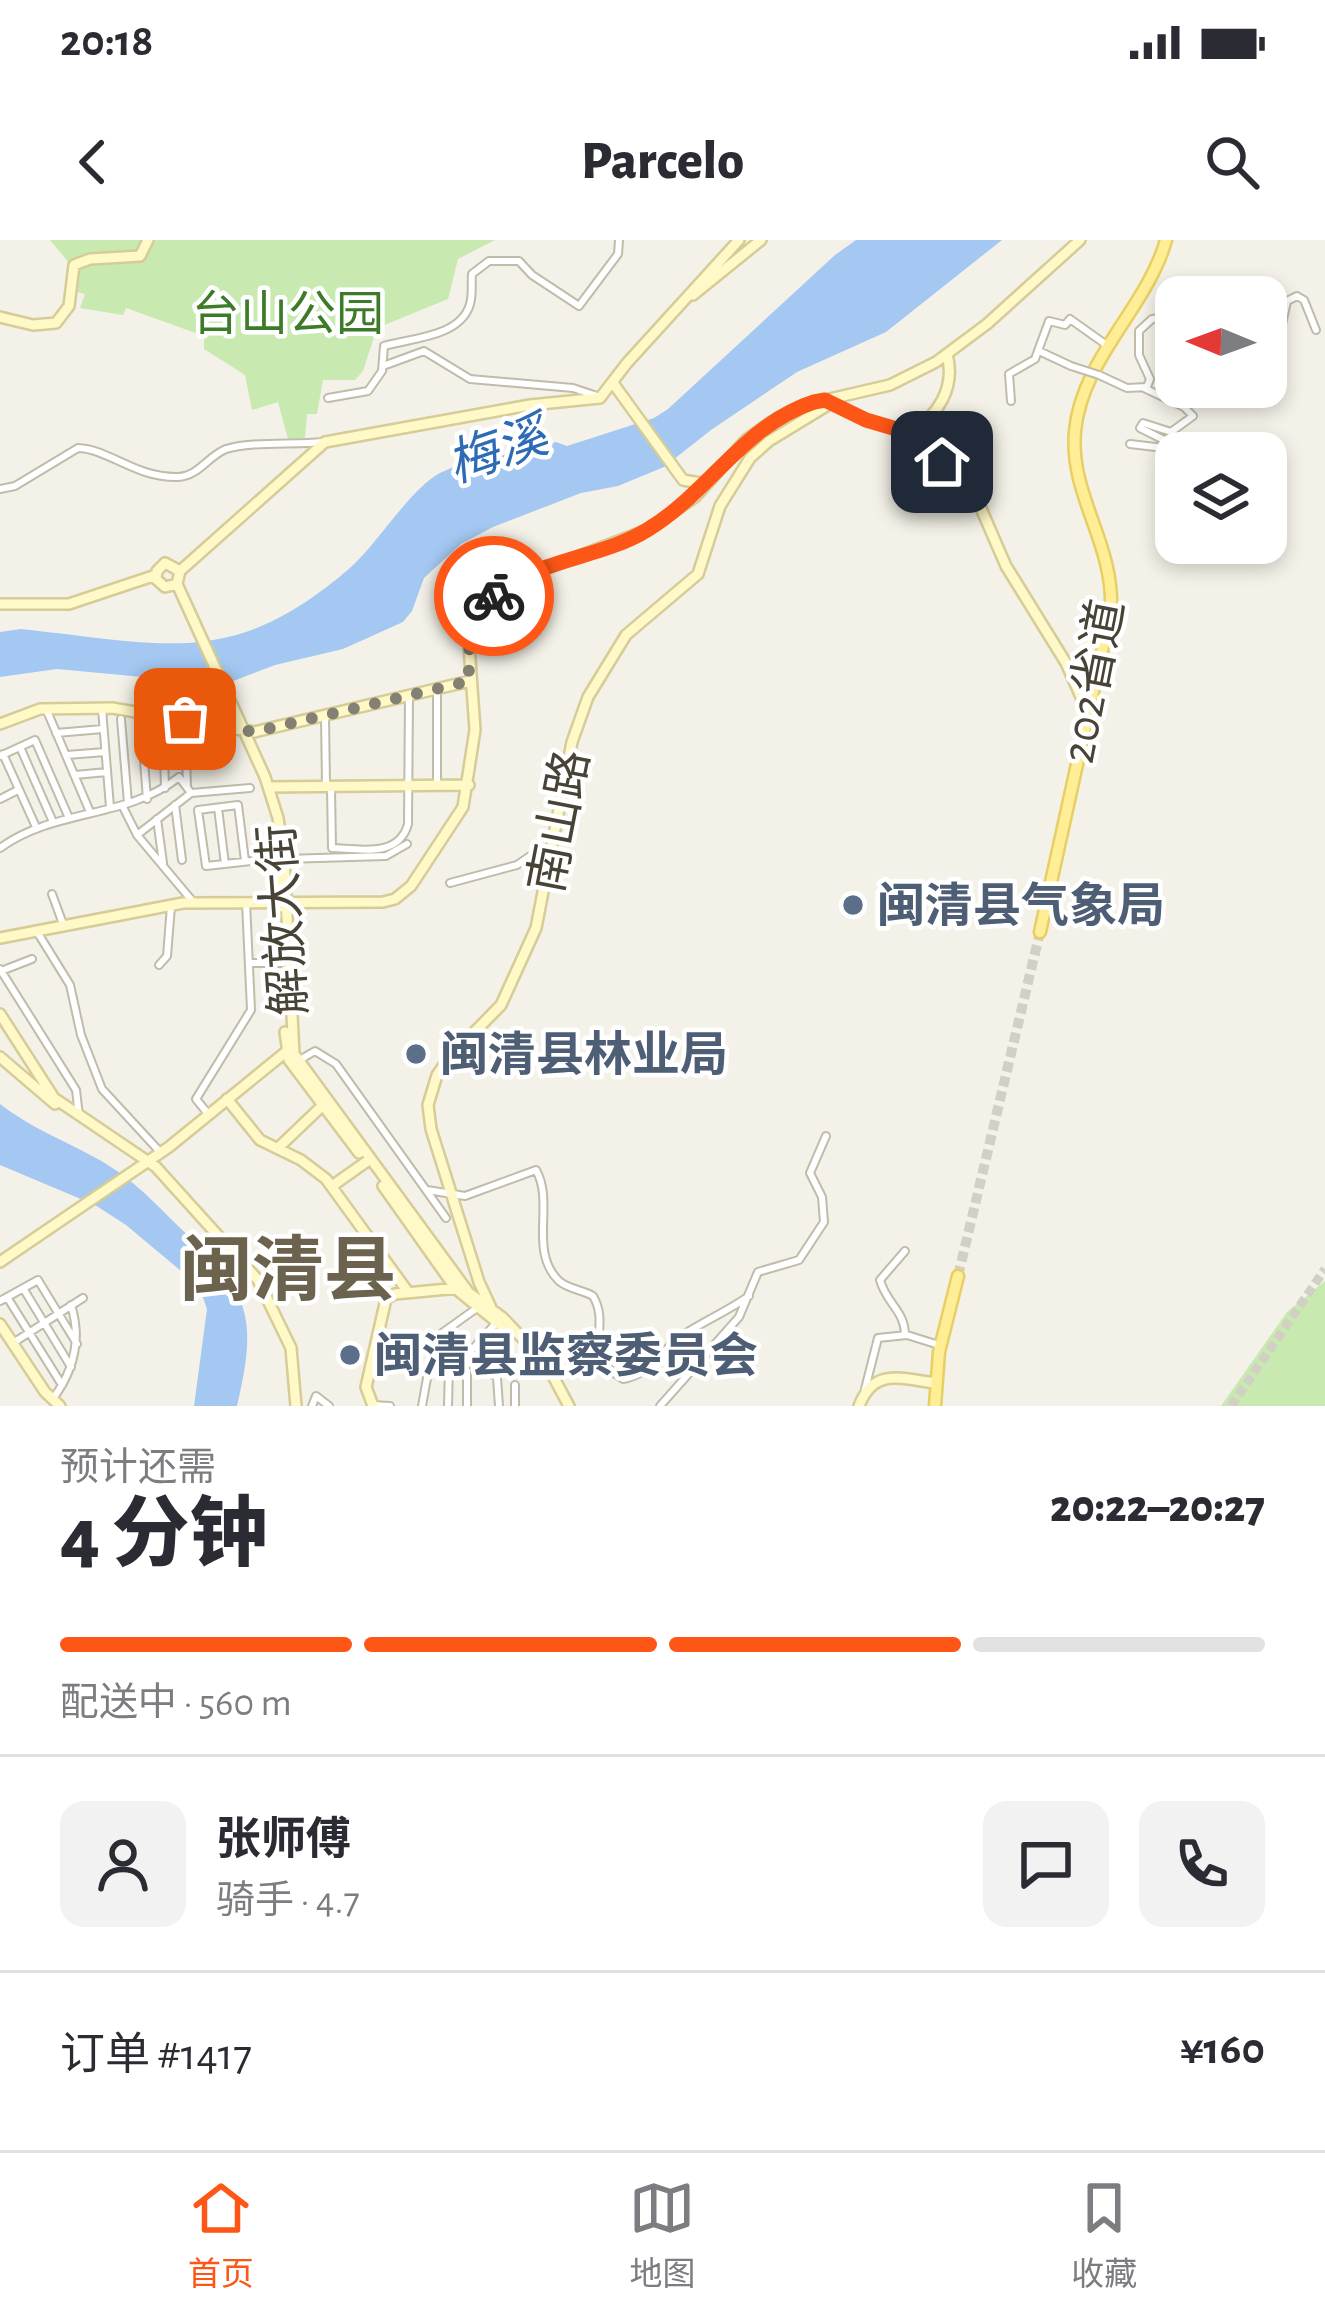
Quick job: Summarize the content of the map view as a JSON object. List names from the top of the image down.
{
  "streets": {
    "main road": ["202省道"],
    "street": ["南山路", "解放大街"]
  },
  "crossings": [
    ["南山路", "解放大街"]
  ],
  "districts": ["闽清县"],
  "water": ["梅溪"],
  "parks": ["台山公园"],
  "places": ["闽清县气象局", "闽清县林业局", "闽清县监察委员会"],
  "north": "left",
  "page": {
    "status": "20:18",
    "header": "Parcelo",
    "heading": ["4 分钟", "预计还需", "20:22–20:27"],
    "panel": [
      "张师傅",
      "骑手 · 4.7",
      "订单 #1417",
      "¥160"
    ],
    "bar": "配送中 · 560 m",
    "tabs": ["首页", "地图", "收藏"]
  }
}
